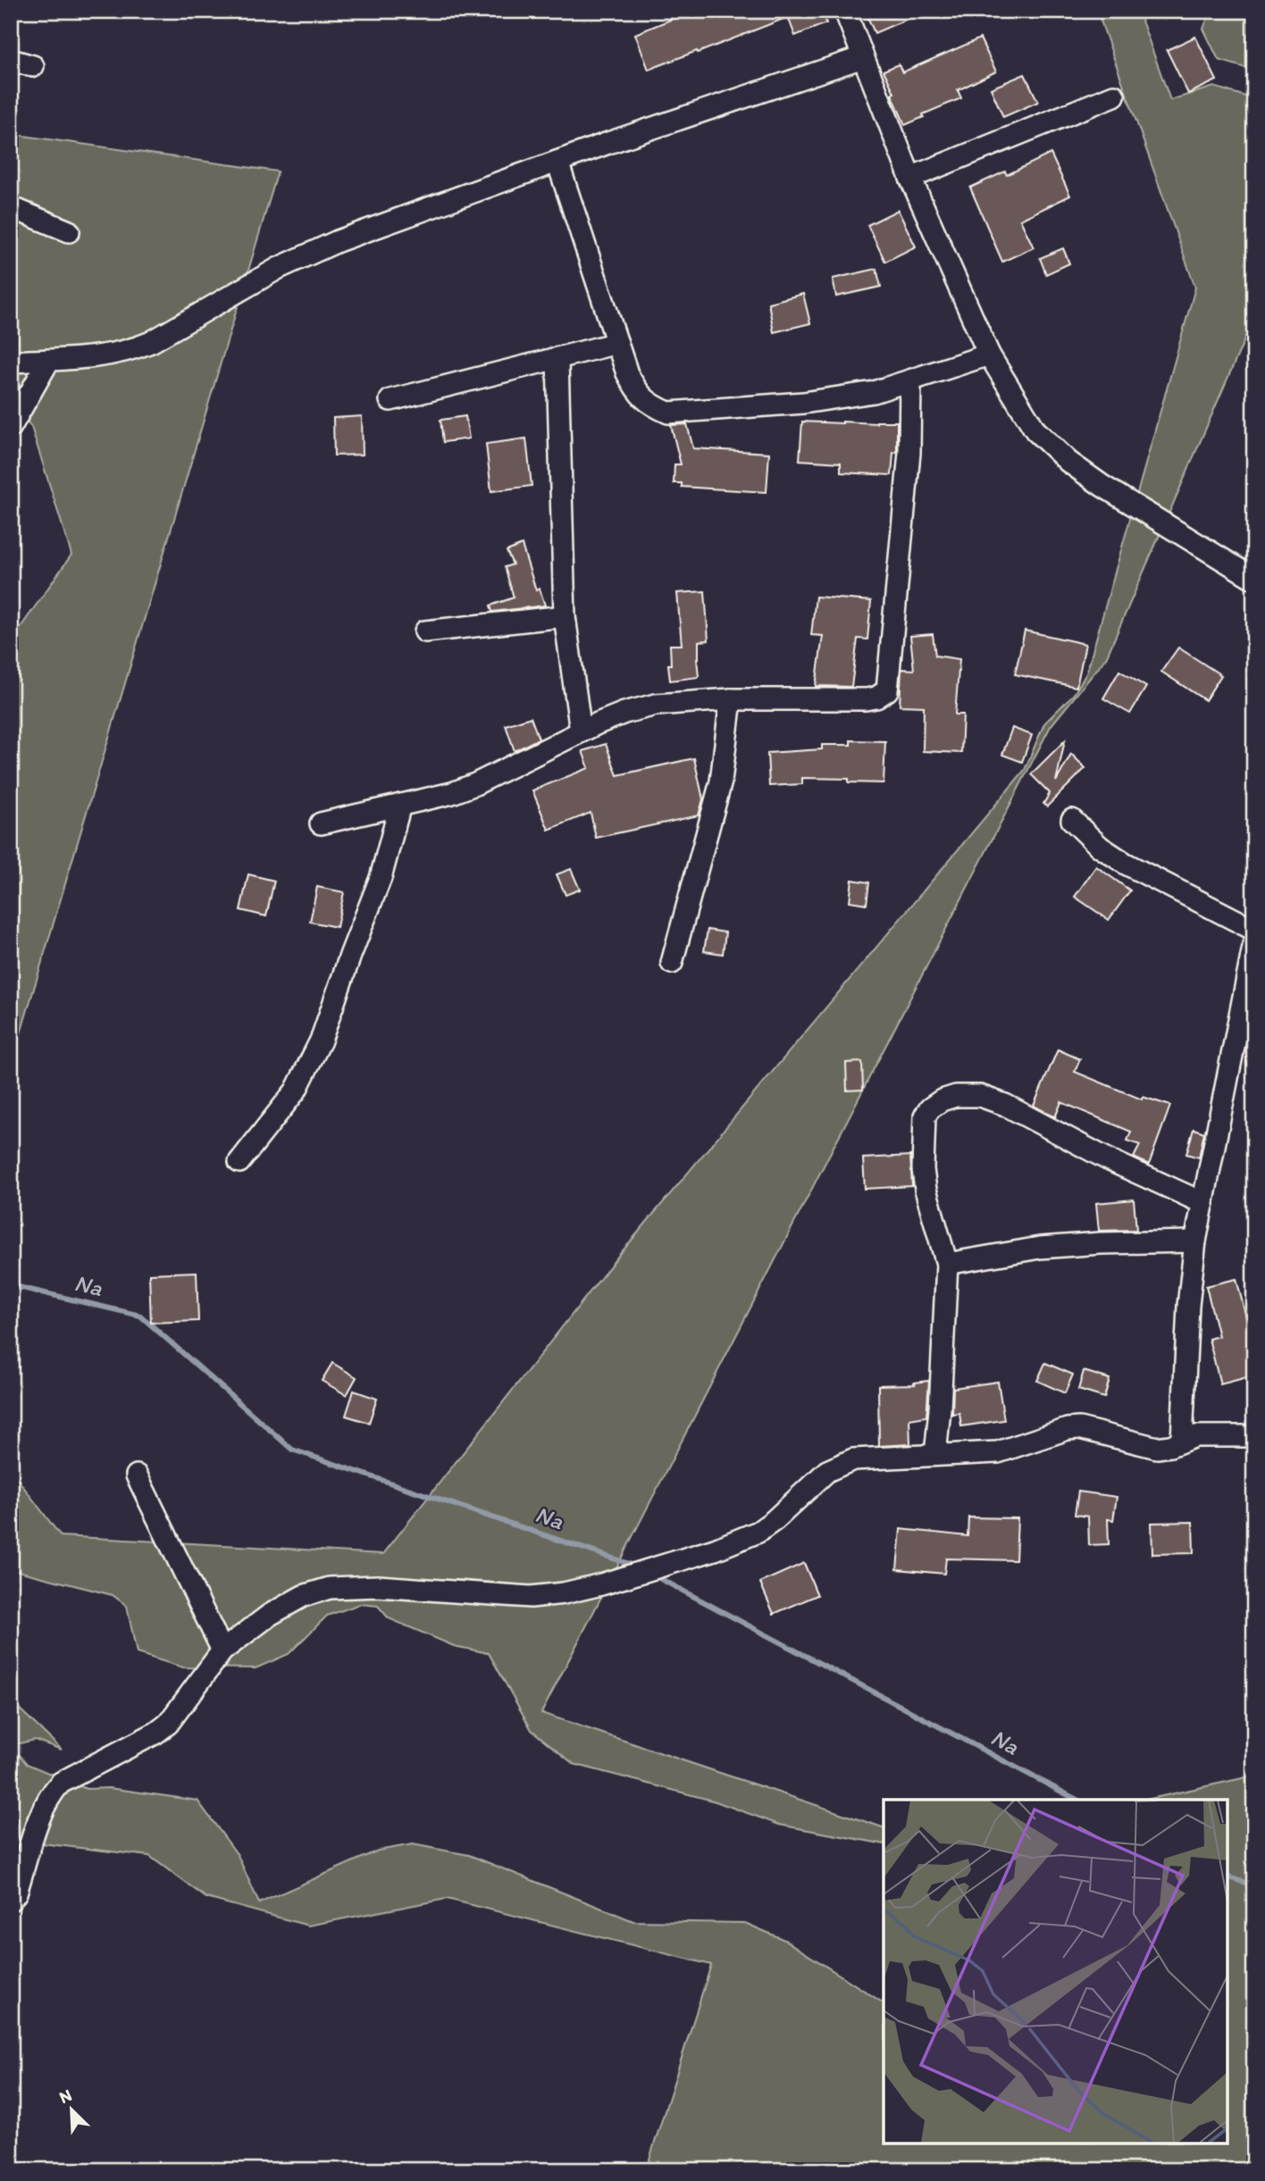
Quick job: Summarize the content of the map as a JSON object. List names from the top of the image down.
{
  "water": ["Na"],
  "north": "top left"
}
